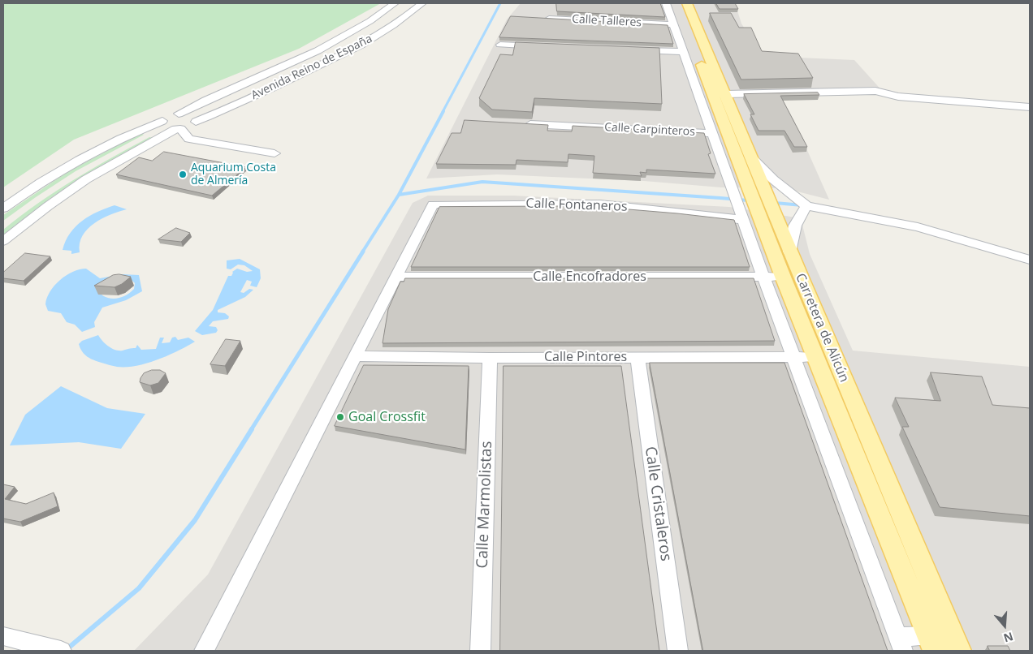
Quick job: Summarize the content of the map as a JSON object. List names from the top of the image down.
{
  "streets": {
    "main road": ["Carretera de Alicún"],
    "street": [
      "Calle Talleres",
      "Avenida Reino de España",
      "Calle Carpinteros",
      "Calle Fontaneros",
      "Calle Encofradores",
      "Calle Pintores",
      "Calle Cristaleros",
      "Calle Marmolistas"
    ]
  },
  "crossings": [
    ["Calle Fontaneros", "Calle Encofradores"],
    ["Calle Fontaneros", "Carretera de Alicún"],
    ["Calle Encofradores", "Carretera de Alicún"],
    ["Carretera de Alicún", "Calle Pintores"],
    ["Calle Pintores", "Calle Cristaleros"],
    ["Calle Pintores", "Calle Marmolistas"]
  ],
  "places": ["Aquarium Costa de Almería", "Goal Crossfit"],
  "north": "bottom"
}
